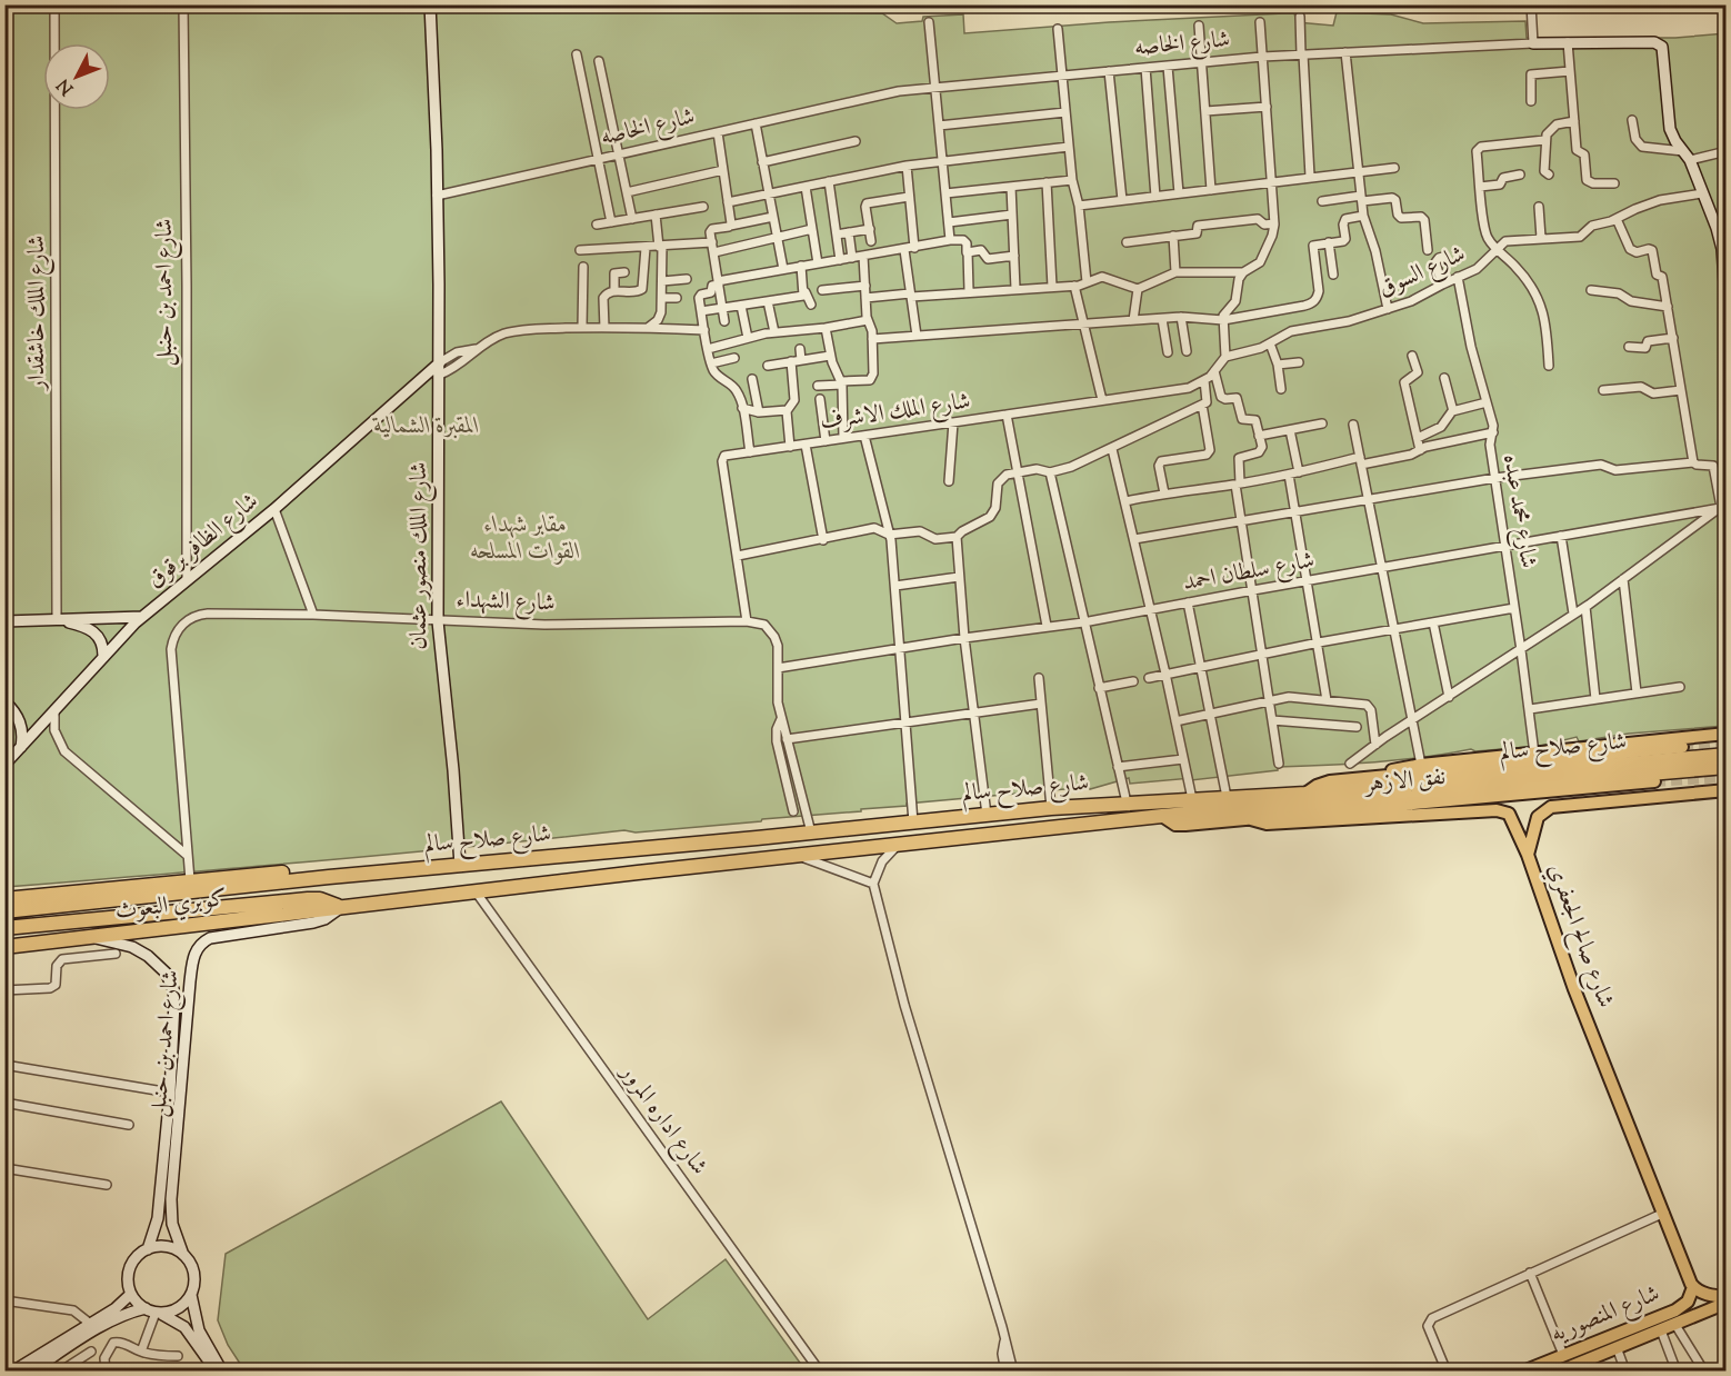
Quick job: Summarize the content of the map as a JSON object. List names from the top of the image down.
{
  "streets": {
    "highway": ["شارع صلاح سالم", "كوبري البعوث"],
    "main road": ["نفق الازهر", "شارع صالح الجعفري", "شارع المنصوريه"],
    "street": [
      "شارع الخاصه",
      "شارع السوق",
      "شارع احمد بن حنبل",
      "شارع الملك خاشقدار",
      "شارع الملك الاشرف",
      "شارع محمد عبده",
      "شارع الظافر برقوق",
      "شارع الملك منصور عثمان",
      "شارع سلطان احمد",
      "شارع الشهداء",
      "شارع اداره المرور"
    ]
  },
  "crossings": [
    ["شارع الخاصه", "شارع السوق"],
    ["شارع الخاصه", "شارع الملك منصور عثمان"],
    ["شارع السوق", "شارع الملك الاشرف"],
    ["شارع السوق", "شارع محمد عبده"],
    ["شارع احمد بن حنبل", "شارع الظافر برقوق"],
    ["شارع احمد بن حنبل", "شارع صلاح سالم"],
    ["شارع احمد بن حنبل", "كوبري البعوث"],
    ["شارع الملك الاشرف", "شارع الشهداء"],
    ["شارع محمد عبده", "شارع سلطان احمد"],
    ["شارع الظافر برقوق", "شارع الملك منصور عثمان"],
    ["شارع الملك منصور عثمان", "شارع الشهداء"],
    ["شارع الملك منصور عثمان", "شارع صلاح سالم"],
    ["شارع سلطان احمد", "شارع الشهداء"],
    ["شارع الشهداء", "شارع صلاح سالم"],
    ["شارع صلاح سالم", "نفق الازهر"],
    ["شارع صلاح سالم", "كوبري البعوث"],
    ["شارع صلاح سالم", "شارع اداره المرور"],
    ["نفق الازهر", "شارع صالح الجعفري"],
    ["شارع صالح الجعفري", "شارع المنصوريه"]
  ],
  "parks": ["المقبرة الشمالية", "مقابر شهداء القوات المسلحه"],
  "north": "bottom left"
}
